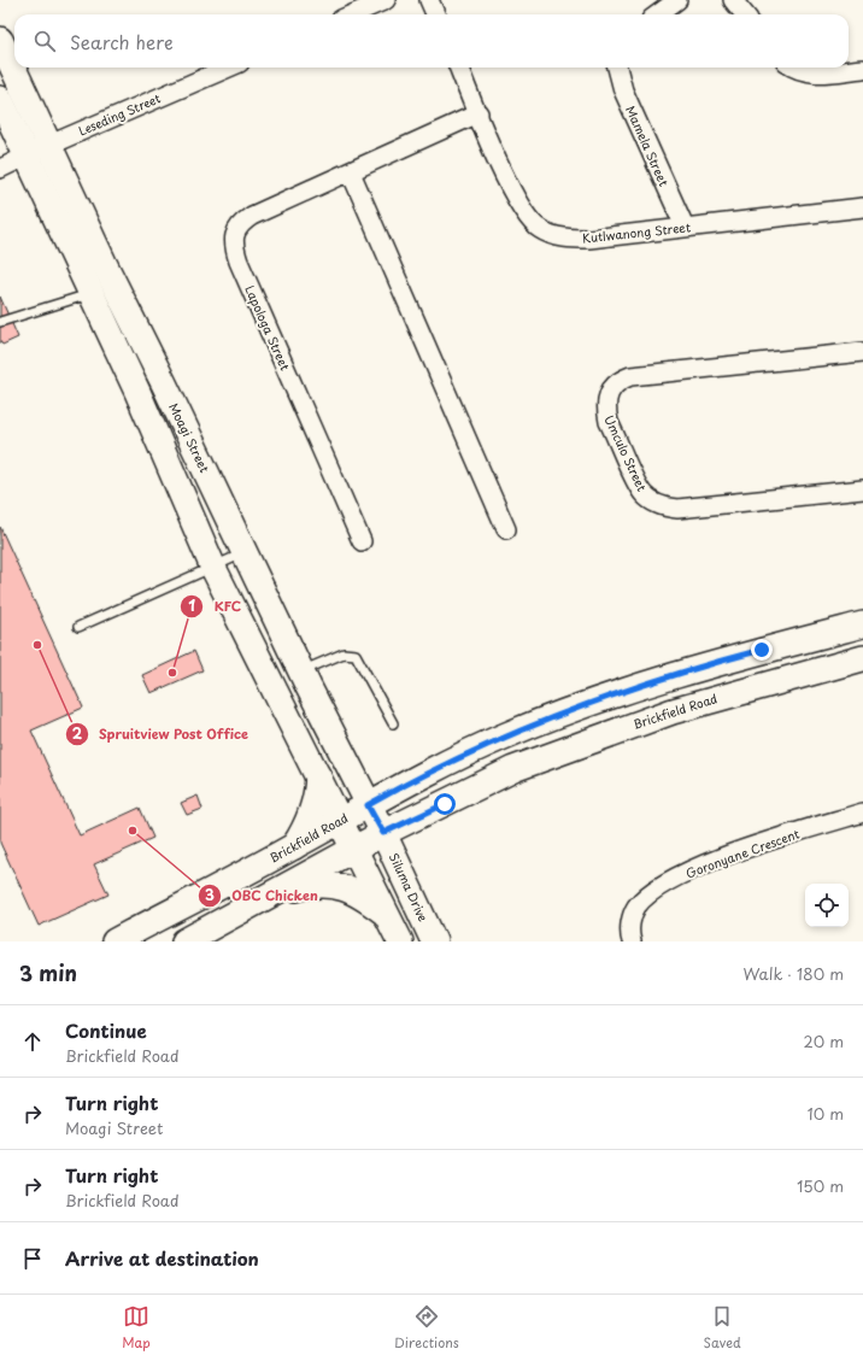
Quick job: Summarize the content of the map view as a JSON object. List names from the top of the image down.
{
  "streets": {
    "street": [
      "Leseding Street",
      "Mamela Street",
      "Kutlwanong Street",
      "Lapologa Street",
      "Moagi Street",
      "Umculo Street",
      "Brickfield Road",
      "Goronyane Crescent",
      "Siluma Drive"
    ]
  },
  "crossings": [
    ["Leseding Street", "Moagi Street"],
    ["Mamela Street", "Kutlwanong Street"],
    ["Kutlwanong Street", "Lapologa Street"],
    ["Moagi Street", "Brickfield Road"],
    ["Moagi Street", "Siluma Drive"],
    ["Brickfield Road", "Siluma Drive"]
  ],
  "places": ["Spruitview Post Office", "KFC", "OBC Chicken"],
  "page": {
    "search": "Search here",
    "heading": ["3 min", "Walk · 180 m"],
    "list": [
      ["Continue", "Brickfield Road", "20 m"],
      ["Turn right", "Moagi Street", "10 m"],
      ["Turn right", "Brickfield Road", "150 m"],
      "Arrive at destination"
    ],
    "nav": ["Map", "Directions", "Saved"]
  }
}
